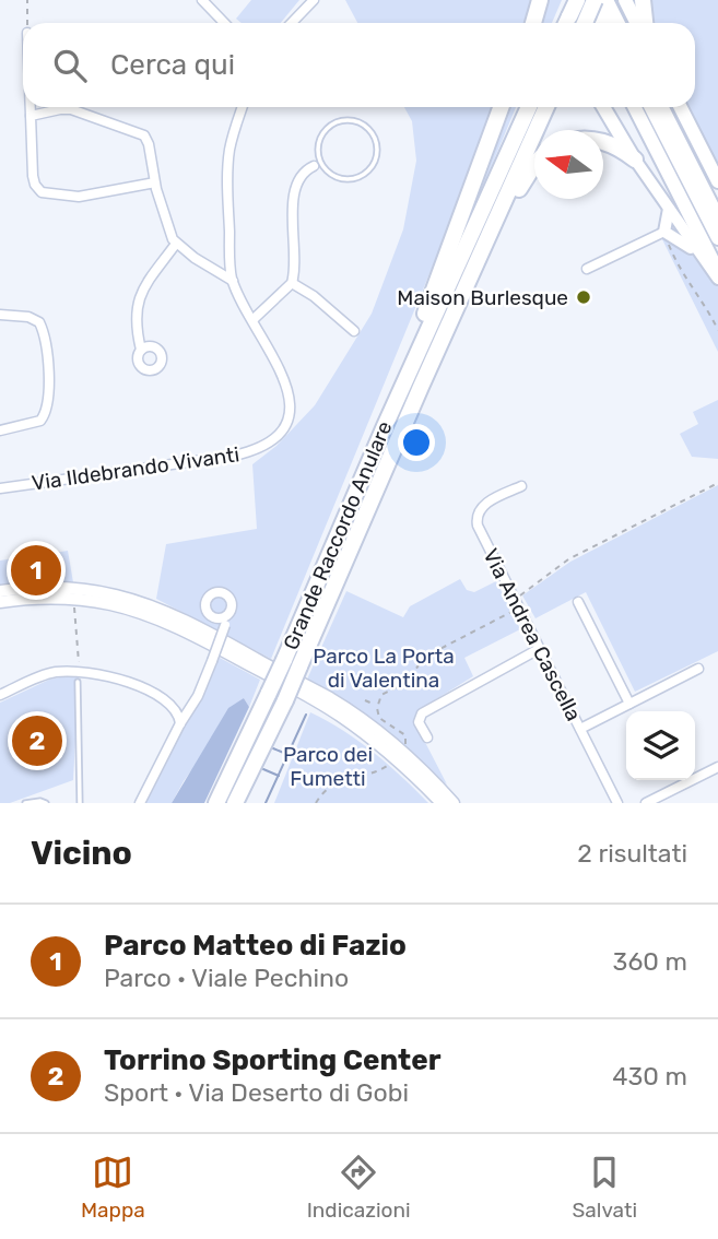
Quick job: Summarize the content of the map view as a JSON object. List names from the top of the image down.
{
  "streets": {
    "highway": ["Grande Raccordo Anulare"],
    "street": ["Via Ildebrando Vivanti", "Via Andrea Cascella"]
  },
  "parks": ["Parco La Porta di Valentina", "Parco dei Fumetti"],
  "places": ["Maison Burlesque"],
  "north": "left",
  "page": {
    "search": "Cerca qui",
    "pins": ["1", "2"],
    "heading": ["Vicino", "2 risultati"],
    "list": [
      {
        "mark": "1",
        "name": "Parco Matteo di Fazio",
        "note": "Parco · Viale Pechino",
        "value": "360 m"
      },
      {
        "mark": "2",
        "name": "Torrino Sporting Center",
        "note": "Sport · Via Deserto di Gobi",
        "value": "430 m"
      }
    ],
    "nav": ["Mappa", "Indicazioni", "Salvati"]
  }
}
